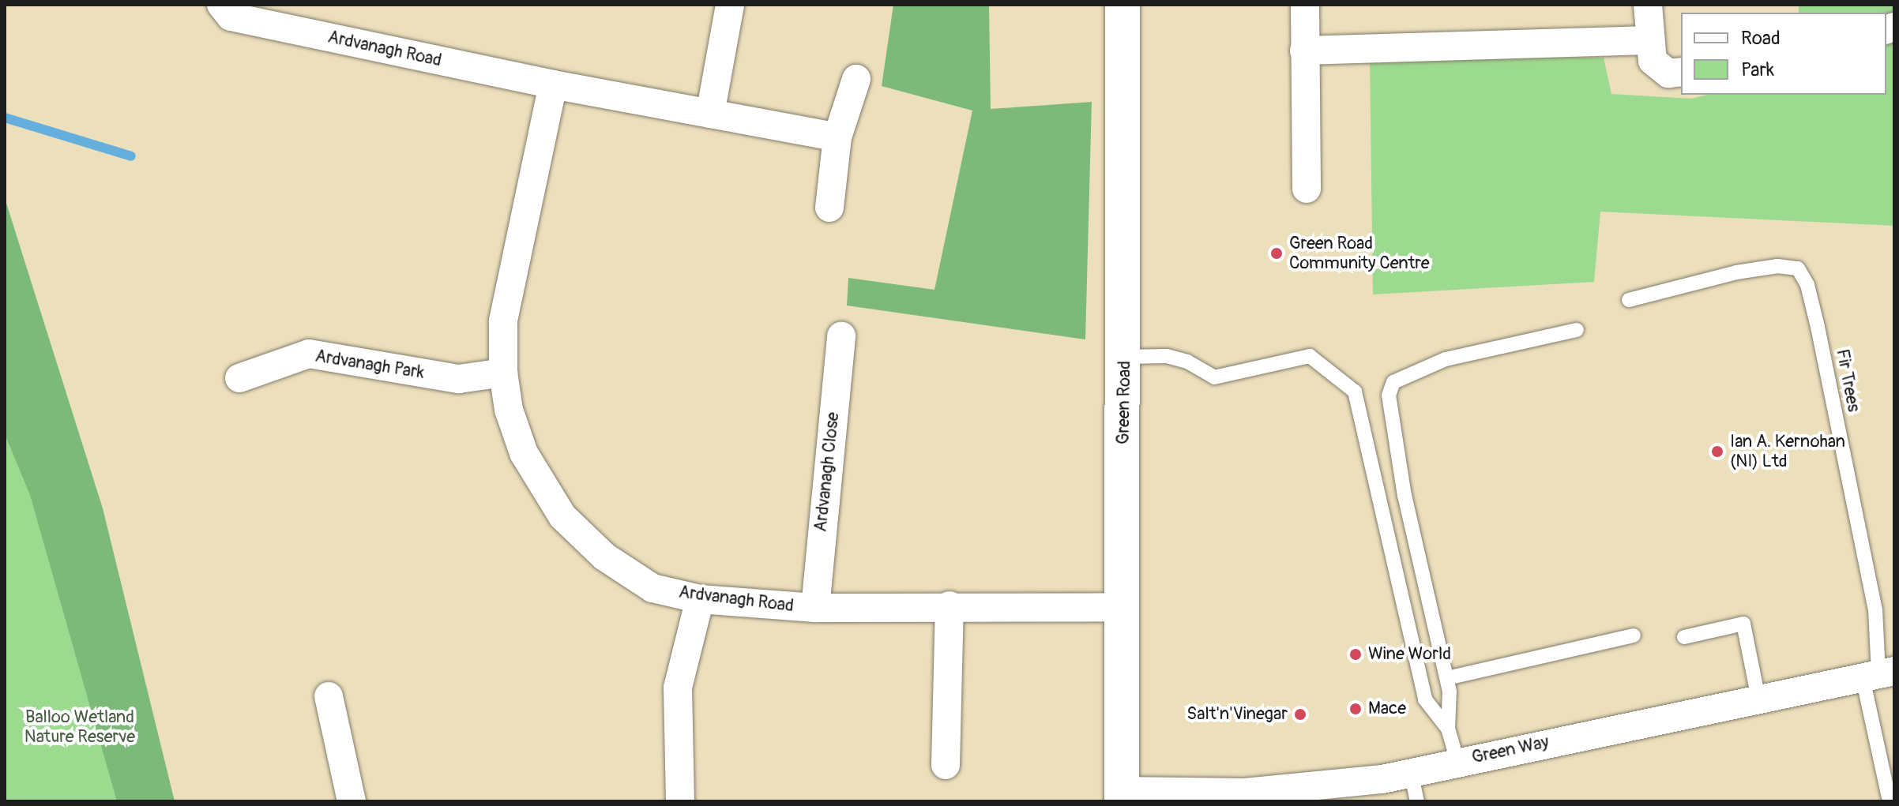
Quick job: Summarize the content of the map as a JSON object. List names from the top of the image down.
{
  "streets": {
    "street": [
      "Ardvanagh Road",
      "Ardvanagh Park",
      "Green Road",
      "Ardvanagh Close",
      "Green Way"
    ],
    "lane": ["Fir Trees"]
  },
  "crossings": [
    ["Ardvanagh Road", "Ardvanagh Park"],
    ["Ardvanagh Road", "Green Road"],
    ["Ardvanagh Road", "Ardvanagh Close"],
    ["Fir Trees", "Green Way"],
    ["Green Road", "Green Way"]
  ],
  "parks": ["Balloo Wetland Nature Reserve"],
  "places": [
    "Green Road Community Centre",
    "Ian A. Kernohan (NI) Ltd",
    "Wine World",
    "Mace",
    "Salt'n'Vinegar"
  ],
  "legend": ["Road", "Park"]
}
